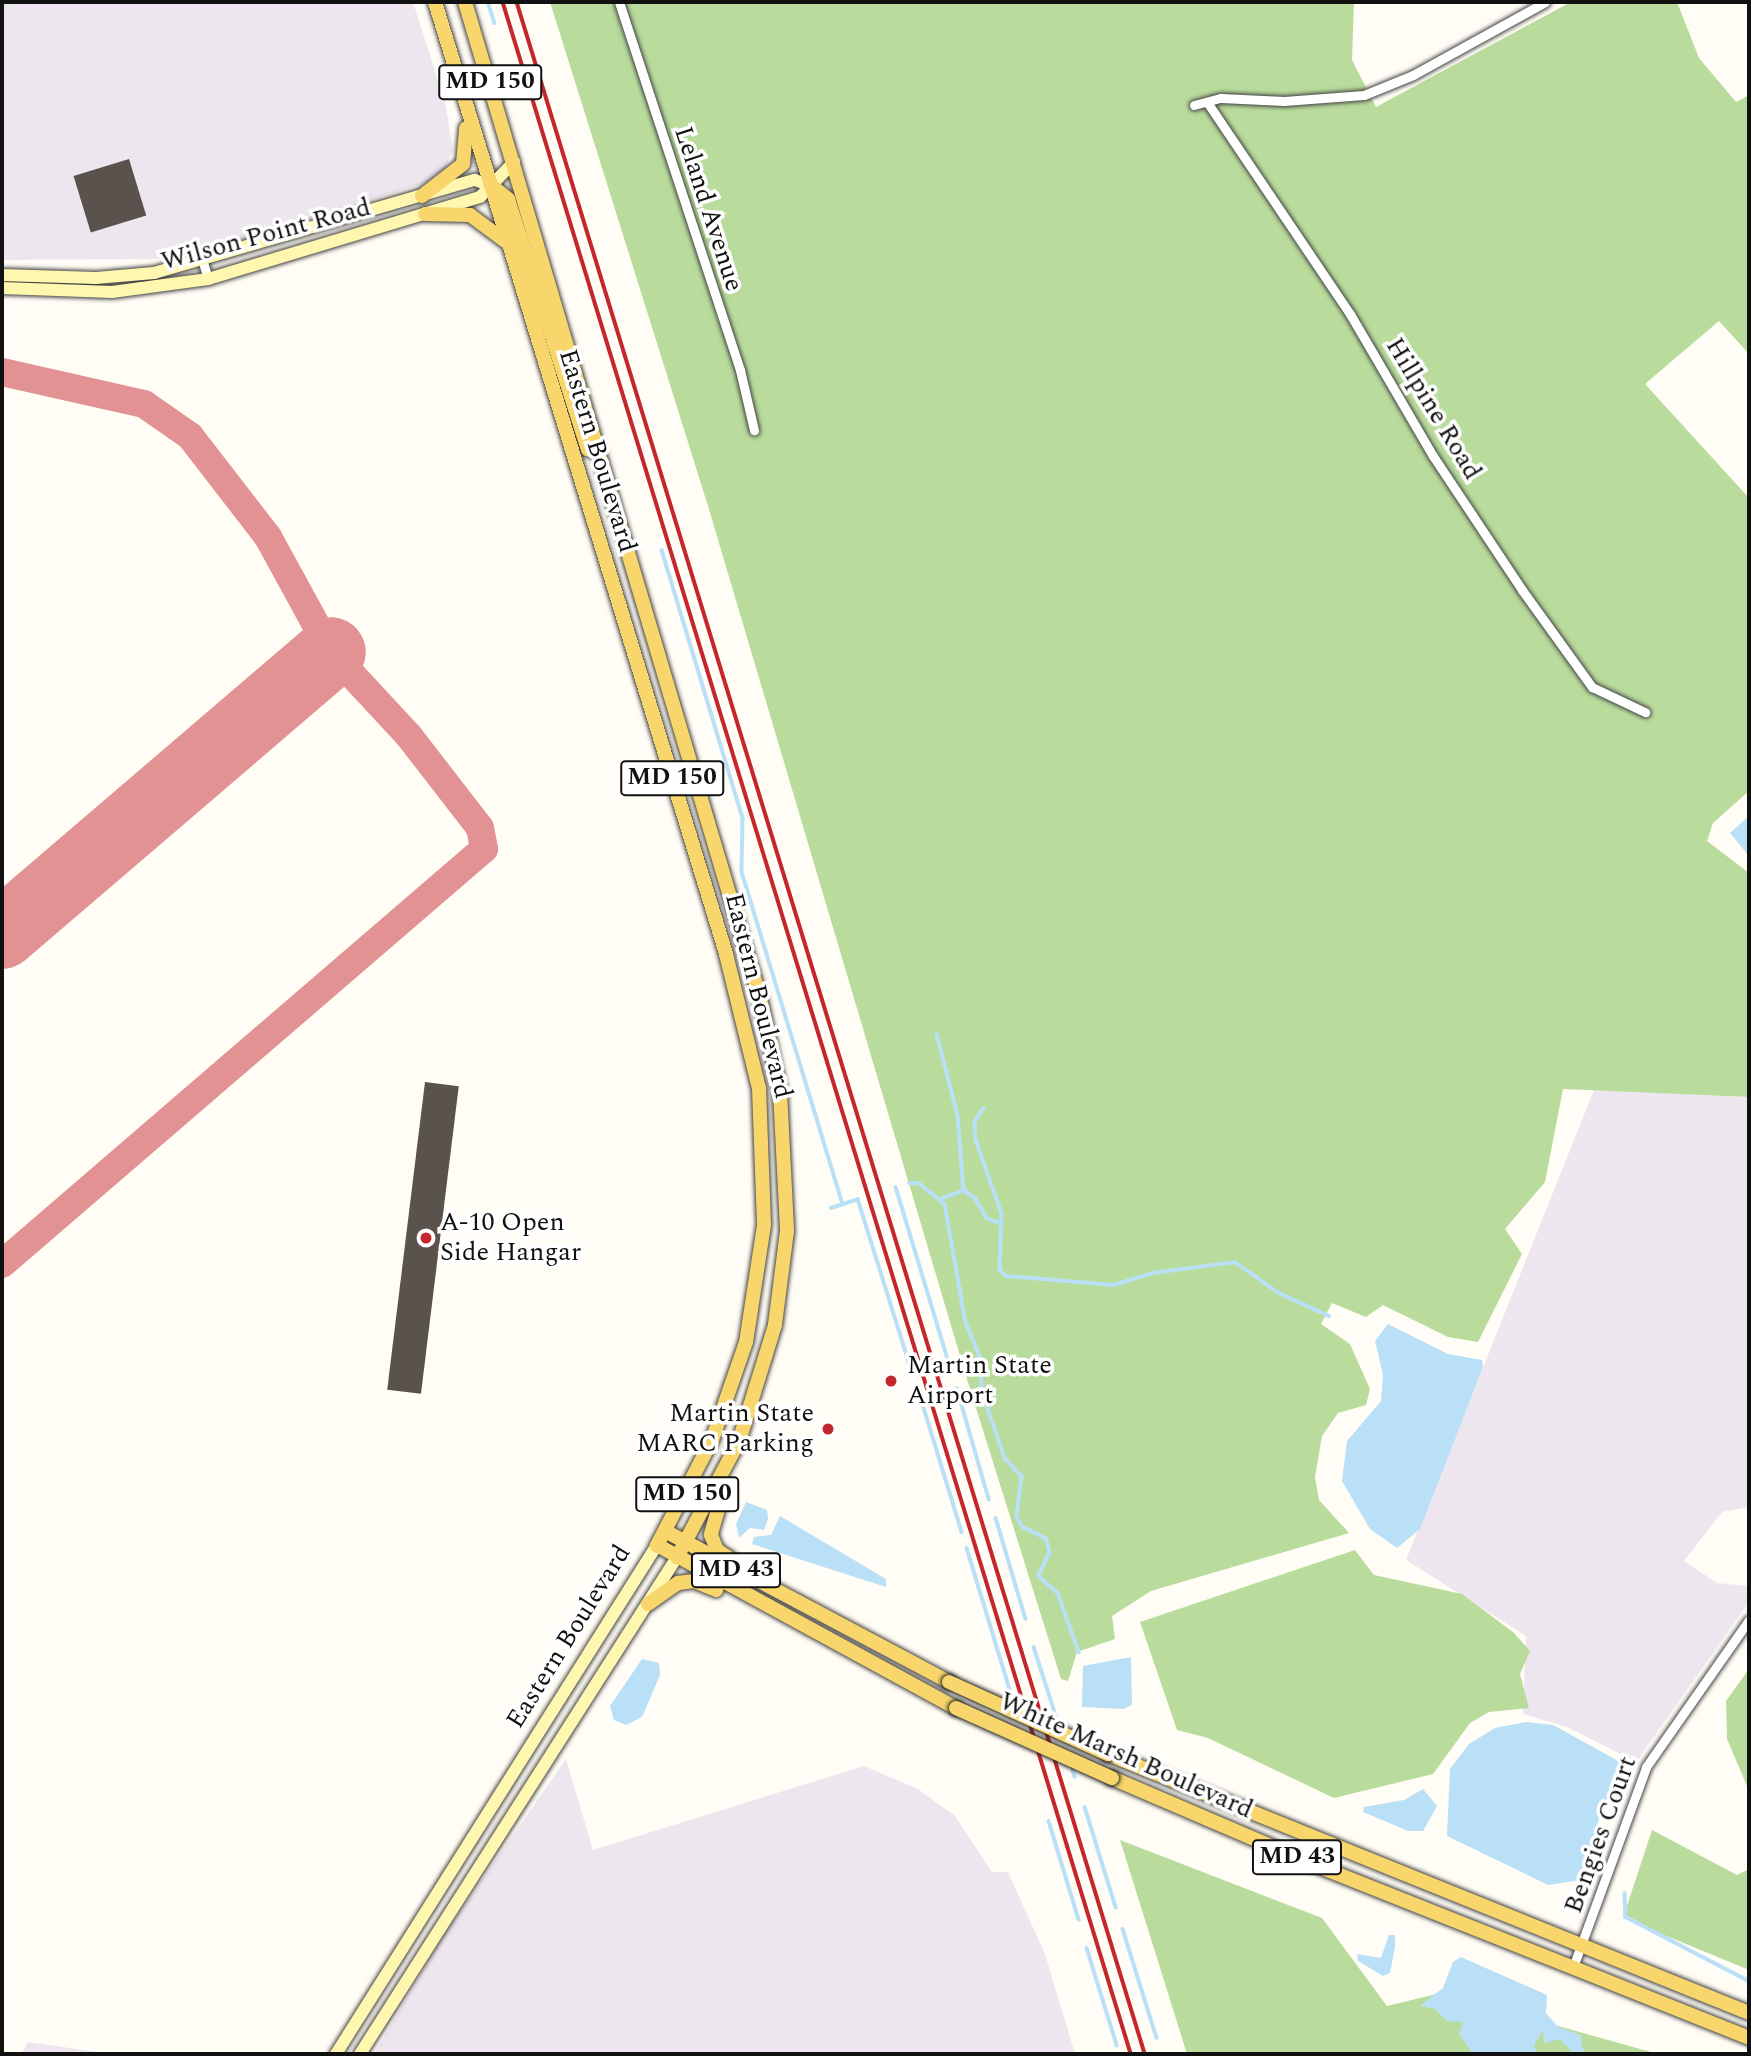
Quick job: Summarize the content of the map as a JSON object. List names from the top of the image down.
{
  "streets": {
    "main road": [
      "MD 150",
      "Wilson Point Road",
      "Eastern Boulevard",
      "MD 43",
      "White Marsh Boulevard"
    ],
    "street": ["Leland Avenue", "Hillpine Road", "Bengies Court"]
  },
  "crossings": [
    ["Wilson Point Road", "Eastern Boulevard"],
    ["Eastern Boulevard", "White Marsh Boulevard"],
    ["White Marsh Boulevard", "Bengies Court"]
  ],
  "places": ["A-10 Open Side Hangar", "Martin State Airport", "Martin State MARC Parking"]
}
